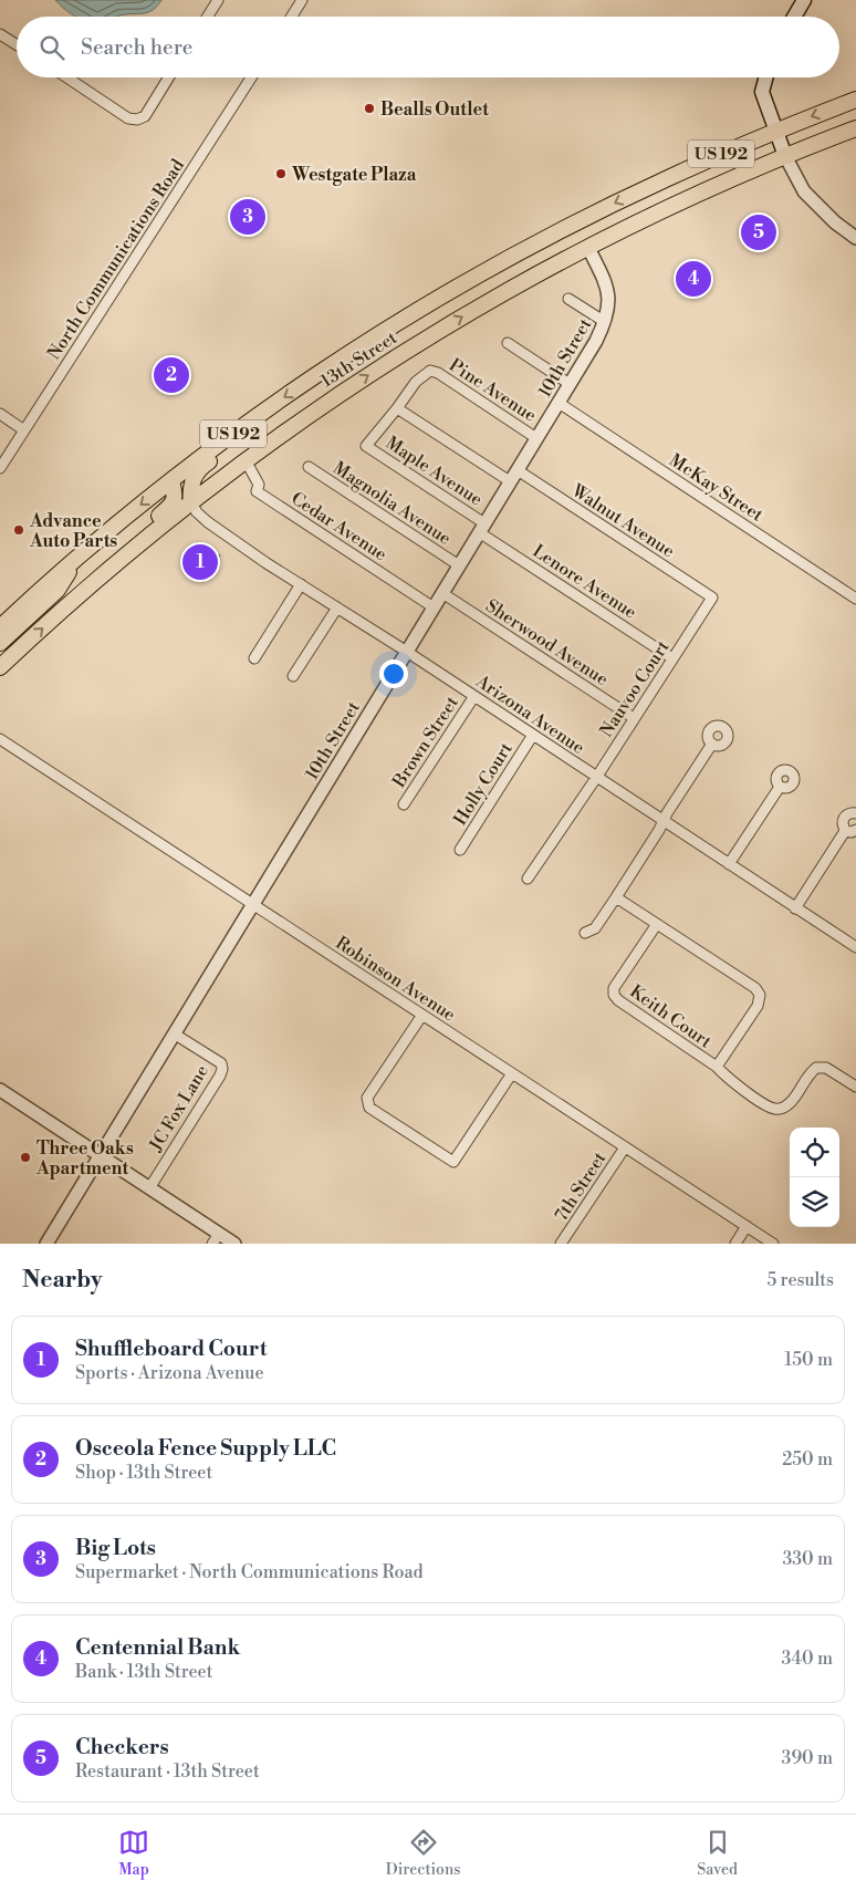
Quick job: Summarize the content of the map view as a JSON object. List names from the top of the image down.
{
  "streets": {
    "highway": ["US 192", "13th Street"],
    "street": [
      "North Communications Road",
      "10th Street",
      "Pine Avenue",
      "Maple Avenue",
      "McKay Street",
      "Magnolia Avenue",
      "Walnut Avenue",
      "Cedar Avenue",
      "Lenore Avenue",
      "Sherwood Avenue",
      "Nauvoo Court",
      "Arizona Avenue",
      "Brown Street",
      "Holly Court",
      "Robinson Avenue",
      "Keith Court",
      "JC Fox Lane",
      "7th Street"
    ]
  },
  "crossings": [
    ["US 192", "13th Street"],
    ["10th Street", "13th Street"],
    ["10th Street", "Pine Avenue"],
    ["10th Street", "Maple Avenue"],
    ["10th Street", "McKay Street"],
    ["10th Street", "Magnolia Avenue"],
    ["10th Street", "Walnut Avenue"],
    ["10th Street", "Cedar Avenue"],
    ["10th Street", "Lenore Avenue"],
    ["10th Street", "Sherwood Avenue"],
    ["10th Street", "Arizona Avenue"],
    ["10th Street", "Robinson Avenue"],
    ["10th Street", "JC Fox Lane"],
    ["13th Street", "Cedar Avenue"],
    ["13th Street", "Arizona Avenue"],
    ["Pine Avenue", "Maple Avenue"],
    ["Pine Avenue", "Walnut Avenue"],
    ["Maple Avenue", "Walnut Avenue"],
    ["Maple Avenue", "Lenore Avenue"],
    ["Walnut Avenue", "Nauvoo Court"],
    ["Lenore Avenue", "Nauvoo Court"],
    ["Sherwood Avenue", "Nauvoo Court"],
    ["Nauvoo Court", "Arizona Avenue"],
    ["Arizona Avenue", "Brown Street"],
    ["Arizona Avenue", "Holly Court"],
    ["Robinson Avenue", "7th Street"]
  ],
  "places": [
    "Bealls Outlet",
    "Westgate Plaza",
    "Advance Auto Parts",
    "Three Oaks Apartment"
  ],
  "page": {
    "search": "Search here",
    "pins": [
      "3",
      "5",
      "4",
      "2",
      "1"
    ],
    "heading": ["Nearby", "5 results"],
    "list": [
      {
        "mark": "1",
        "name": "Shuffleboard Court",
        "note": "Sports · Arizona Avenue",
        "value": "150 m"
      },
      {
        "mark": "2",
        "name": "Osceola Fence Supply LLC",
        "note": "Shop · 13th Street",
        "value": "250 m"
      },
      {
        "mark": "3",
        "name": "Big Lots",
        "note": "Supermarket · North Communications Road",
        "value": "330 m"
      },
      {
        "mark": "4",
        "name": "Centennial Bank",
        "note": "Bank · 13th Street",
        "value": "340 m"
      },
      {
        "mark": "5",
        "name": "Checkers",
        "note": "Restaurant · 13th Street",
        "value": "390 m"
      }
    ],
    "nav": ["Map", "Directions", "Saved"]
  }
}
